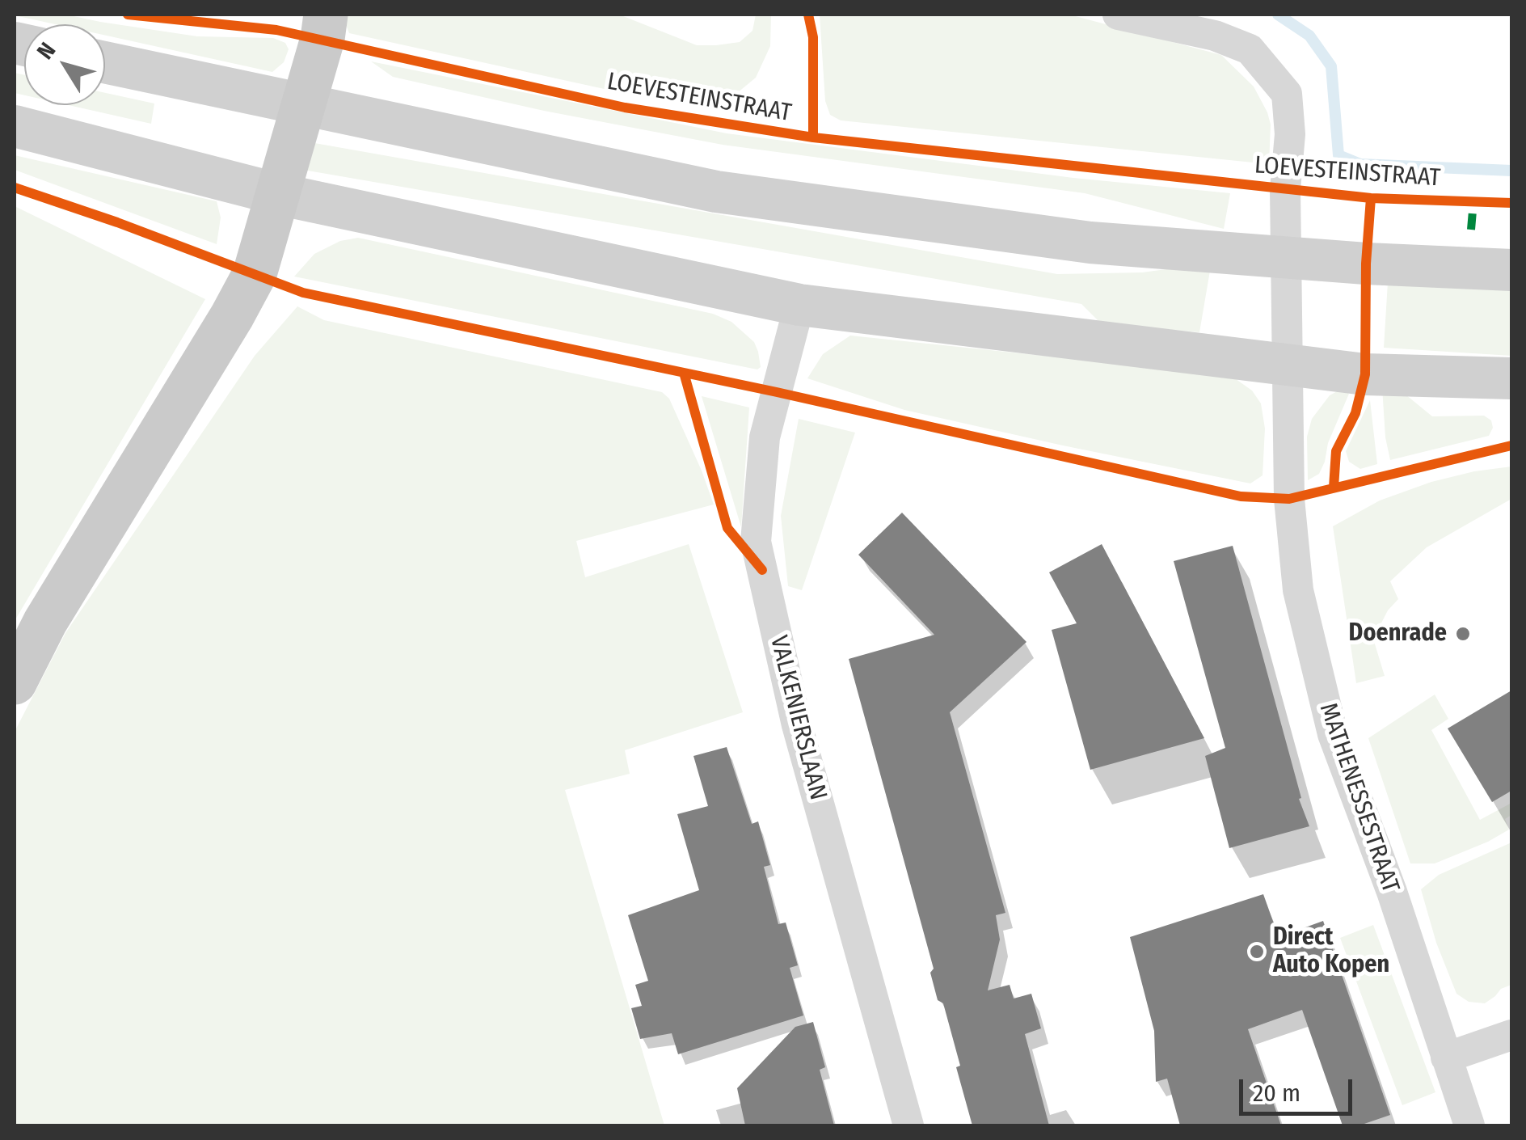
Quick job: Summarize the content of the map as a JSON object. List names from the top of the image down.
{
  "streets": {
    "street": ["VALKENIERSLAAN", "MATHENESSESTRAAT"],
    "cycle path": ["LOEVESTEINSTRAAT"]
  },
  "places": ["Doenrade", "Direct Auto Kopen"],
  "scale_bar": "20 m",
  "north": "top left"
}
